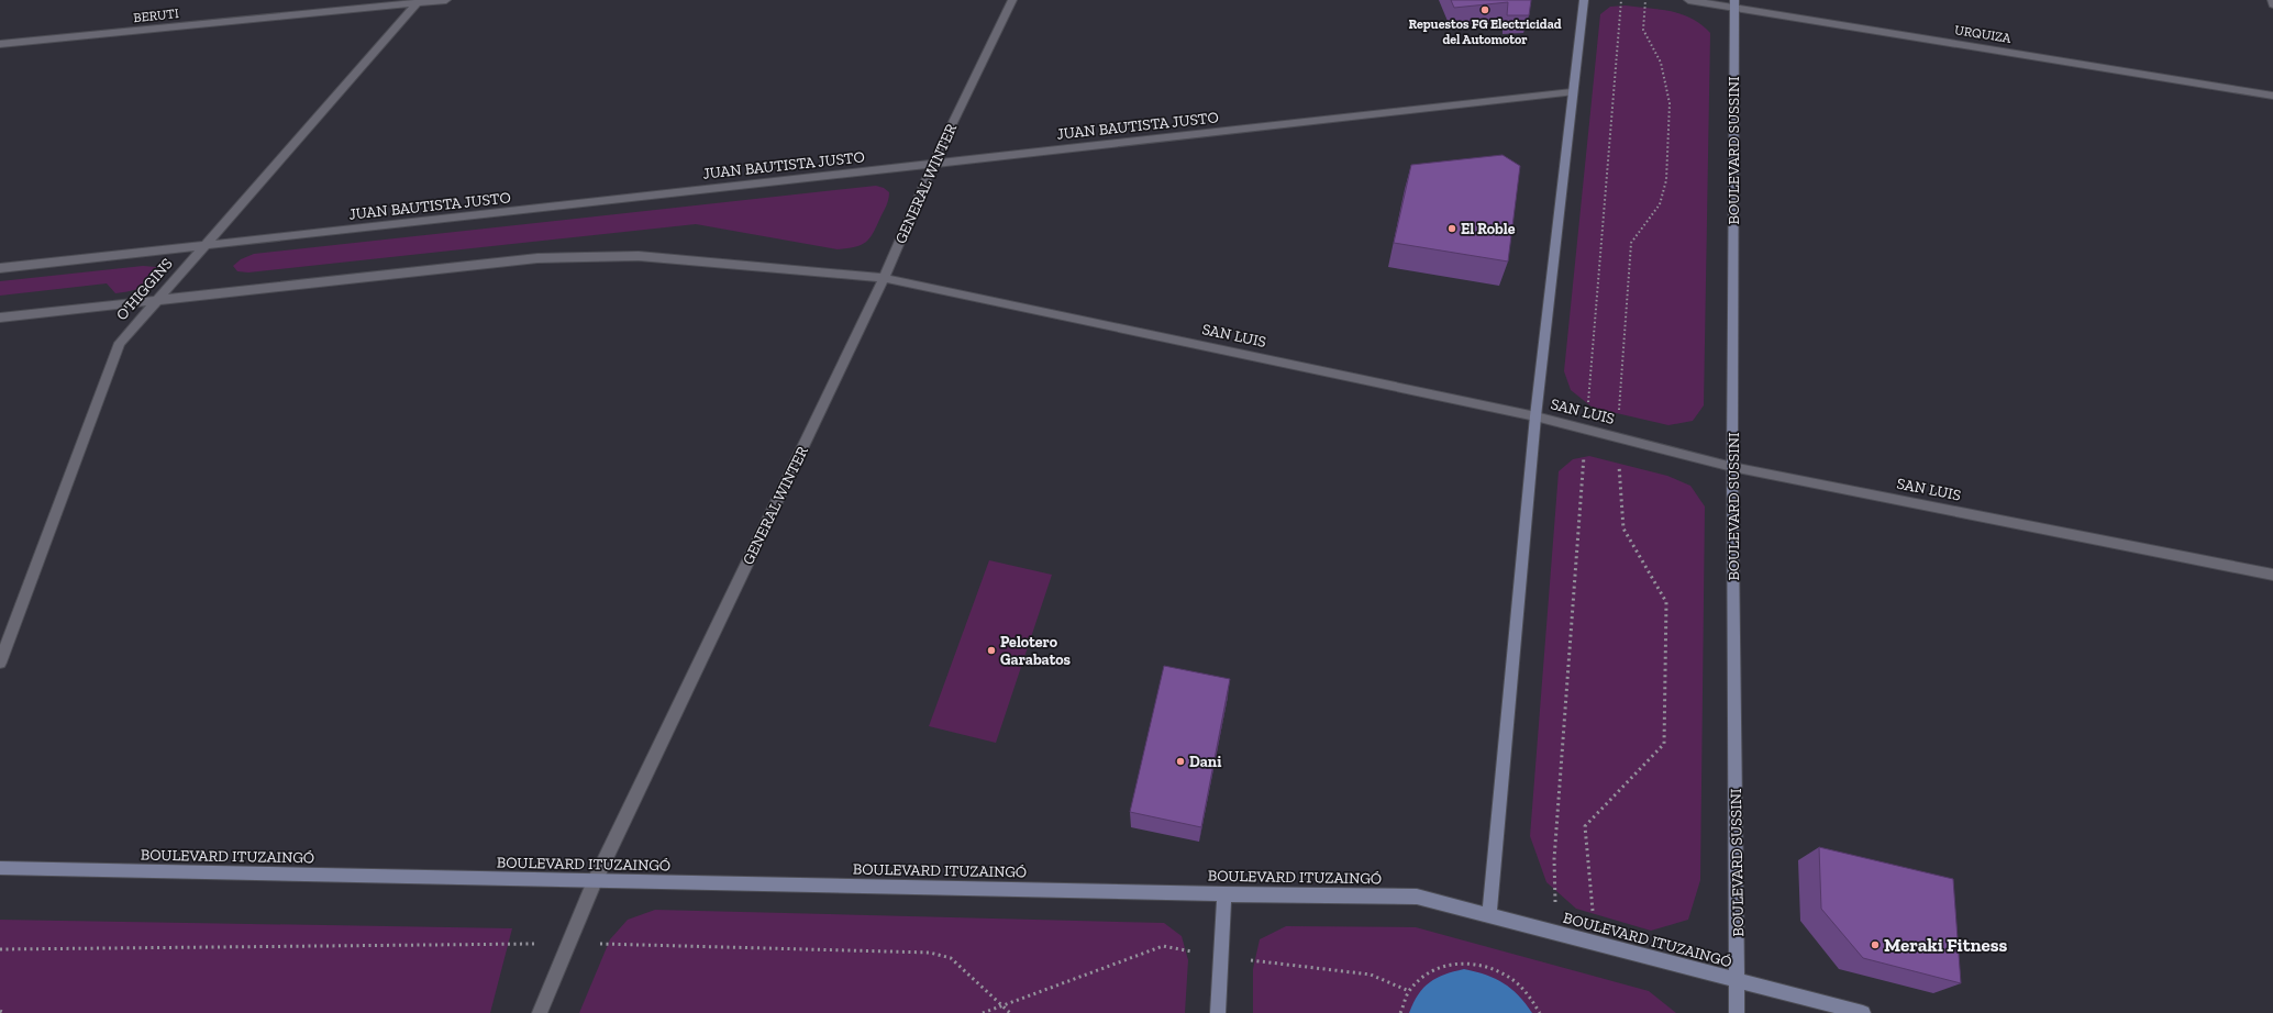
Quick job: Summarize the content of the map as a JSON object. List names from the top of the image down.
{
  "streets": {
    "main road": ["BOULEVARD SUSSINI", "BOULEVARD ITUZAINGÓ"],
    "street": [
      "BERUTI",
      "URQUIZA",
      "JUAN BAUTISTA JUSTO",
      "GENERAL WINTER",
      "O'HIGGINS",
      "SAN LUIS"
    ]
  },
  "crossings": [
    ["BERUTI", "O'HIGGINS"],
    ["URQUIZA", "BOULEVARD SUSSINI"],
    ["JUAN BAUTISTA JUSTO", "GENERAL WINTER"],
    ["JUAN BAUTISTA JUSTO", "O'HIGGINS"],
    ["BOULEVARD SUSSINI", "SAN LUIS"],
    ["BOULEVARD SUSSINI", "BOULEVARD ITUZAINGÓ"],
    ["GENERAL WINTER", "SAN LUIS"],
    ["GENERAL WINTER", "BOULEVARD ITUZAINGÓ"]
  ],
  "places": [
    "Repuestos FG Electricidad del Automotor",
    "El Roble",
    "Pelotero Garabatos",
    "Dani",
    "Meraki Fitness"
  ]
}
